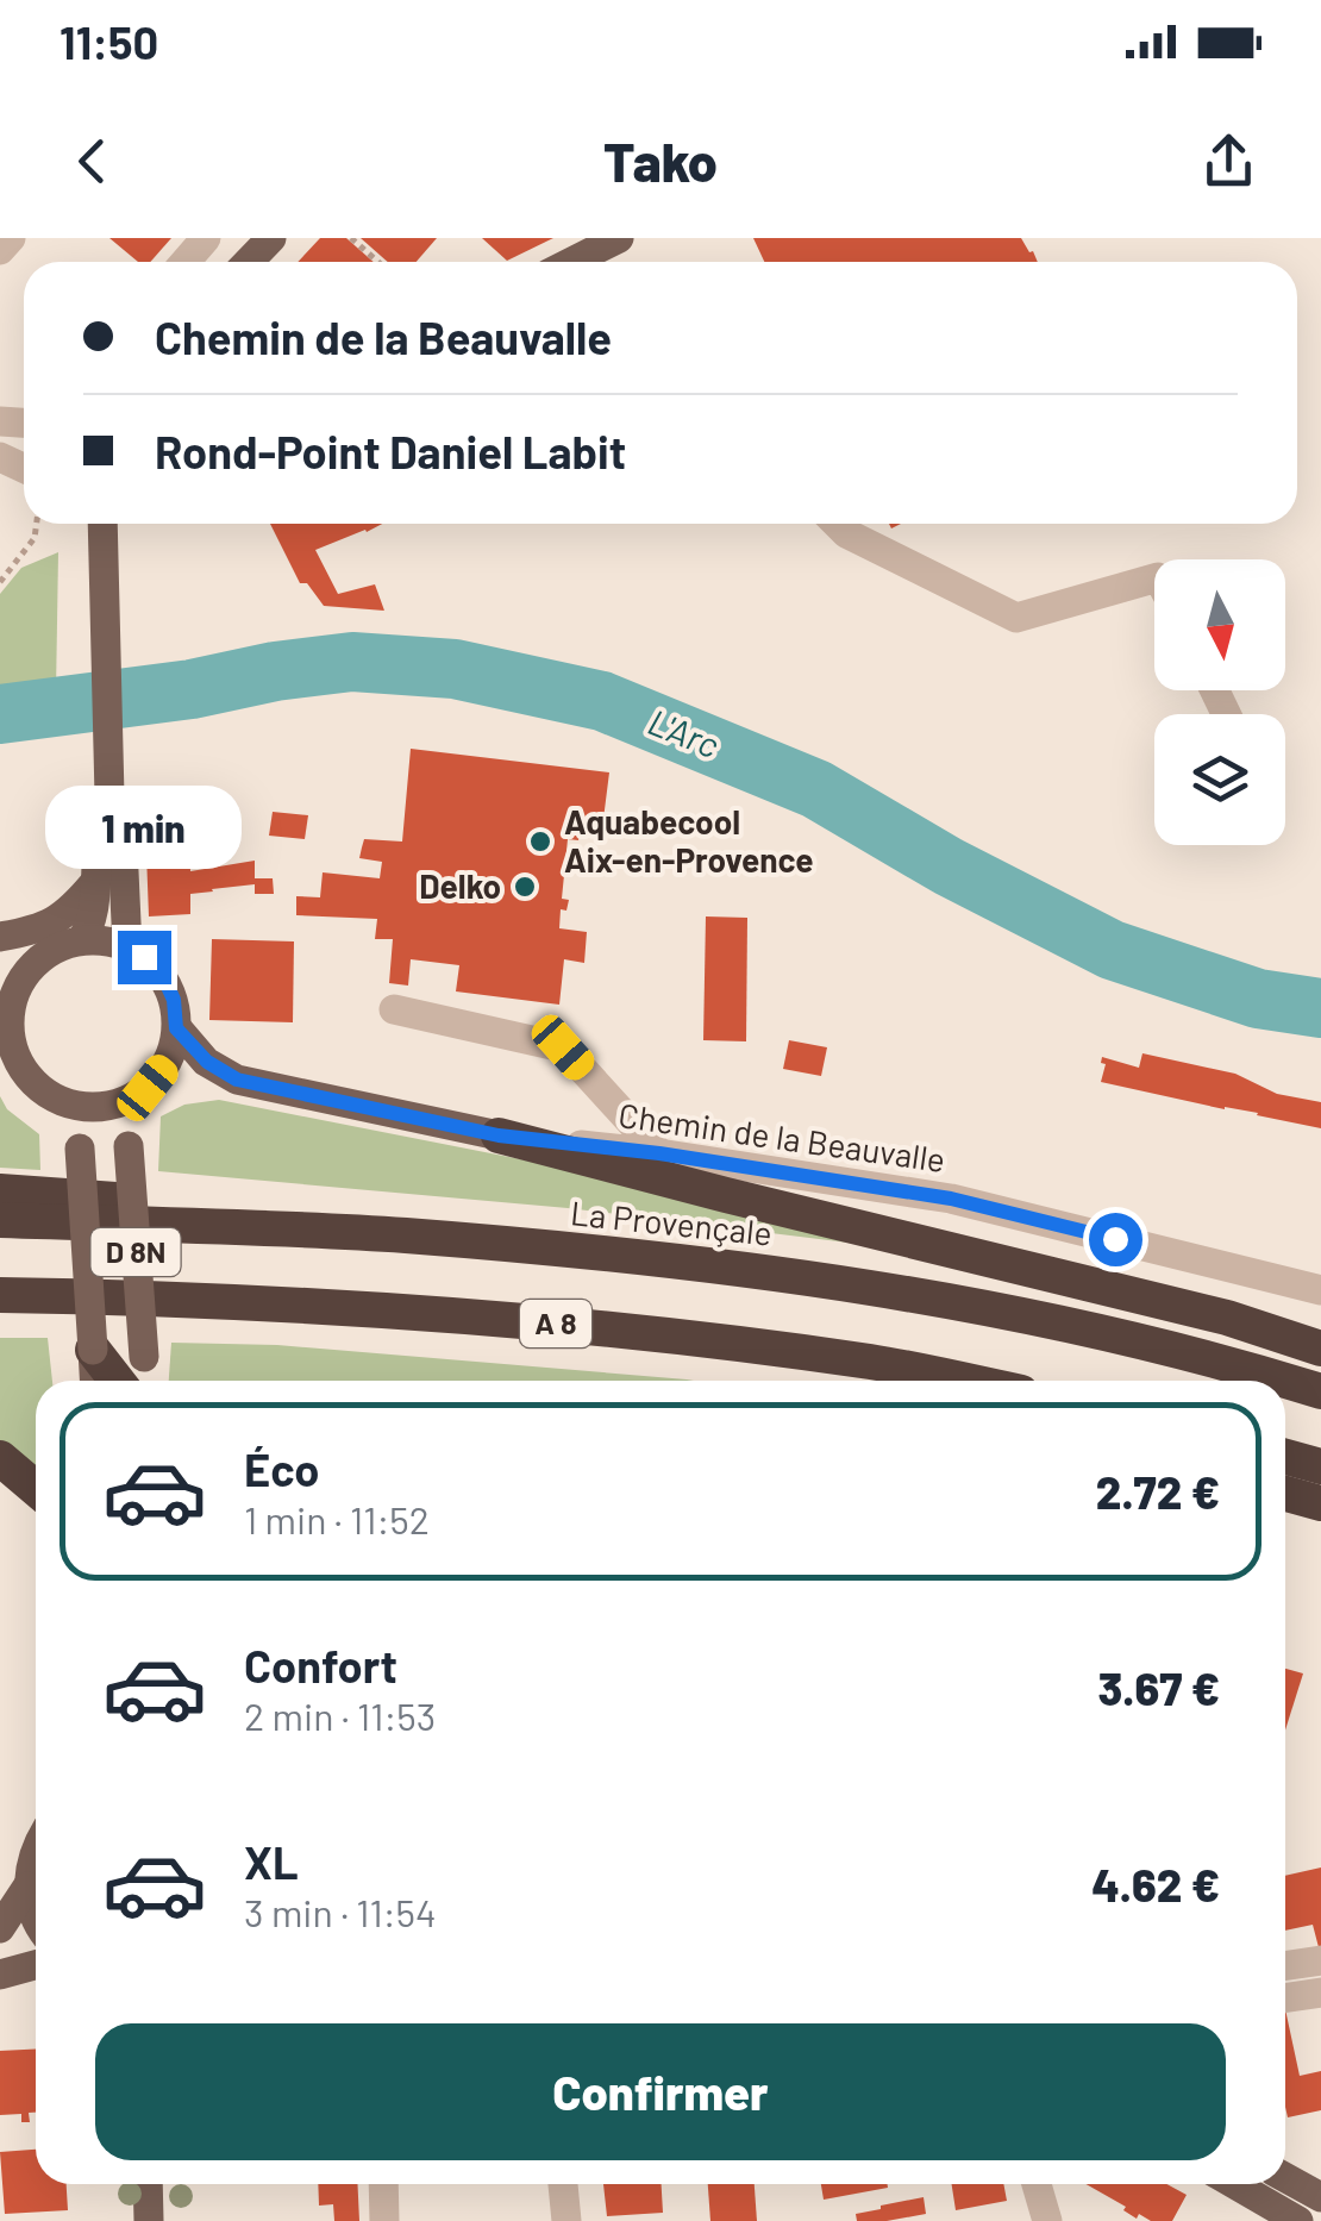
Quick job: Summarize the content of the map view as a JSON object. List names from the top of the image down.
{
  "streets": {
    "highway": ["La Provençale", "A 8"],
    "main road": ["Chemin de la Beauvalle", "D 8N"]
  },
  "crossings": [
    ["Chemin de la Beauvalle", "D 8N"]
  ],
  "water": ["L'Arc"],
  "places": ["Aquabecool Aix-en-Provence", "Delko"],
  "north": "bottom",
  "page": {
    "status": "11:50",
    "header": "Tako",
    "banner": ["Chemin de la Beauvalle", "Rond-Point Daniel Labit"],
    "bubble": "1 min",
    "list": [
      {
        "name": "Éco",
        "note": "1 min · 11:52",
        "value": "2.72 €"
      },
      {
        "name": "Confort",
        "note": "2 min · 11:53",
        "value": "3.67 €"
      },
      {
        "name": "XL",
        "note": "3 min · 11:54",
        "value": "4.62 €"
      }
    ],
    "buttons": "Confirmer"
  }
}
